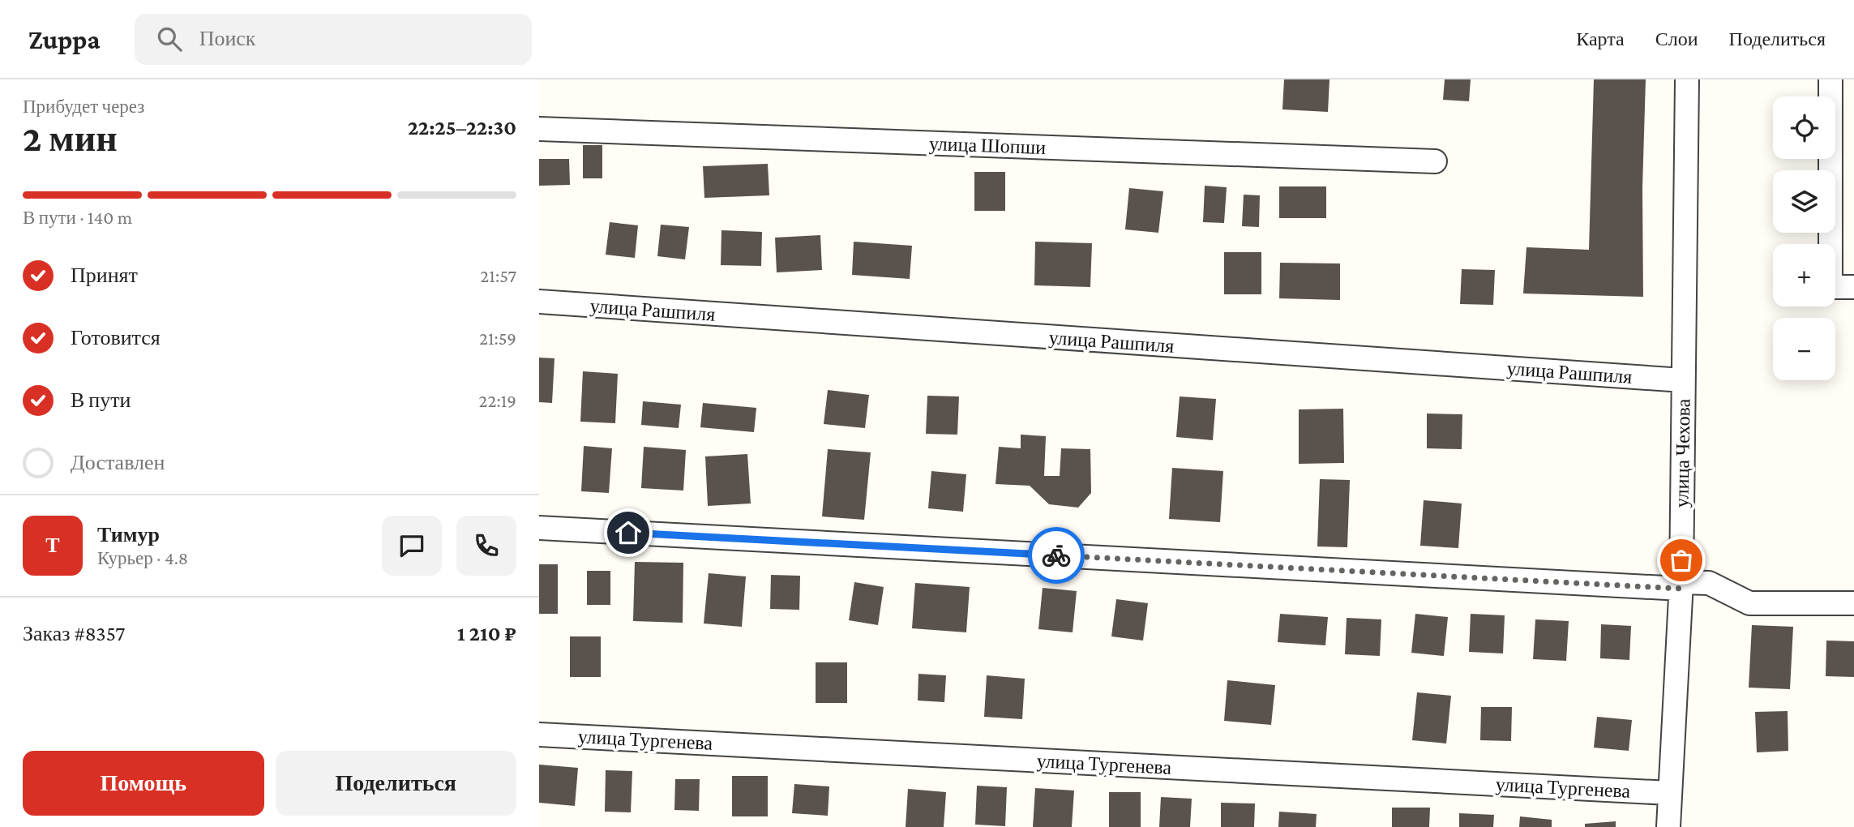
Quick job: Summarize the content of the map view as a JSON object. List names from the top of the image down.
{
  "streets": {
    "street": [
      "улица Шопши",
      "улица Рашпиля",
      "улица Чехова",
      "улица Тургенева"
    ]
  },
  "crossings": [
    ["улица Рашпиля", "улица Чехова"],
    ["улица Чехова", "улица Тургенева"]
  ],
  "page": {
    "header": "Zuppa",
    "search": "Поиск",
    "nav": ["Карта", "Слои", "Поделиться"],
    "heading": ["2 мин", "Прибудет через", "22:25–22:30"],
    "panel": [
      "Тимур",
      "Курьер · 4.8",
      "Заказ #8357",
      "1 210 ₽"
    ],
    "map_buttons": ["+", "−"],
    "bar": "В пути · 140 m",
    "list": [
      ["Принят", "21:57"],
      ["Готовится", "21:59"],
      ["В пути", "22:19"],
      "Доставлен"
    ],
    "round": "Т",
    "buttons": ["Помощь", "Поделиться"]
  }
}
